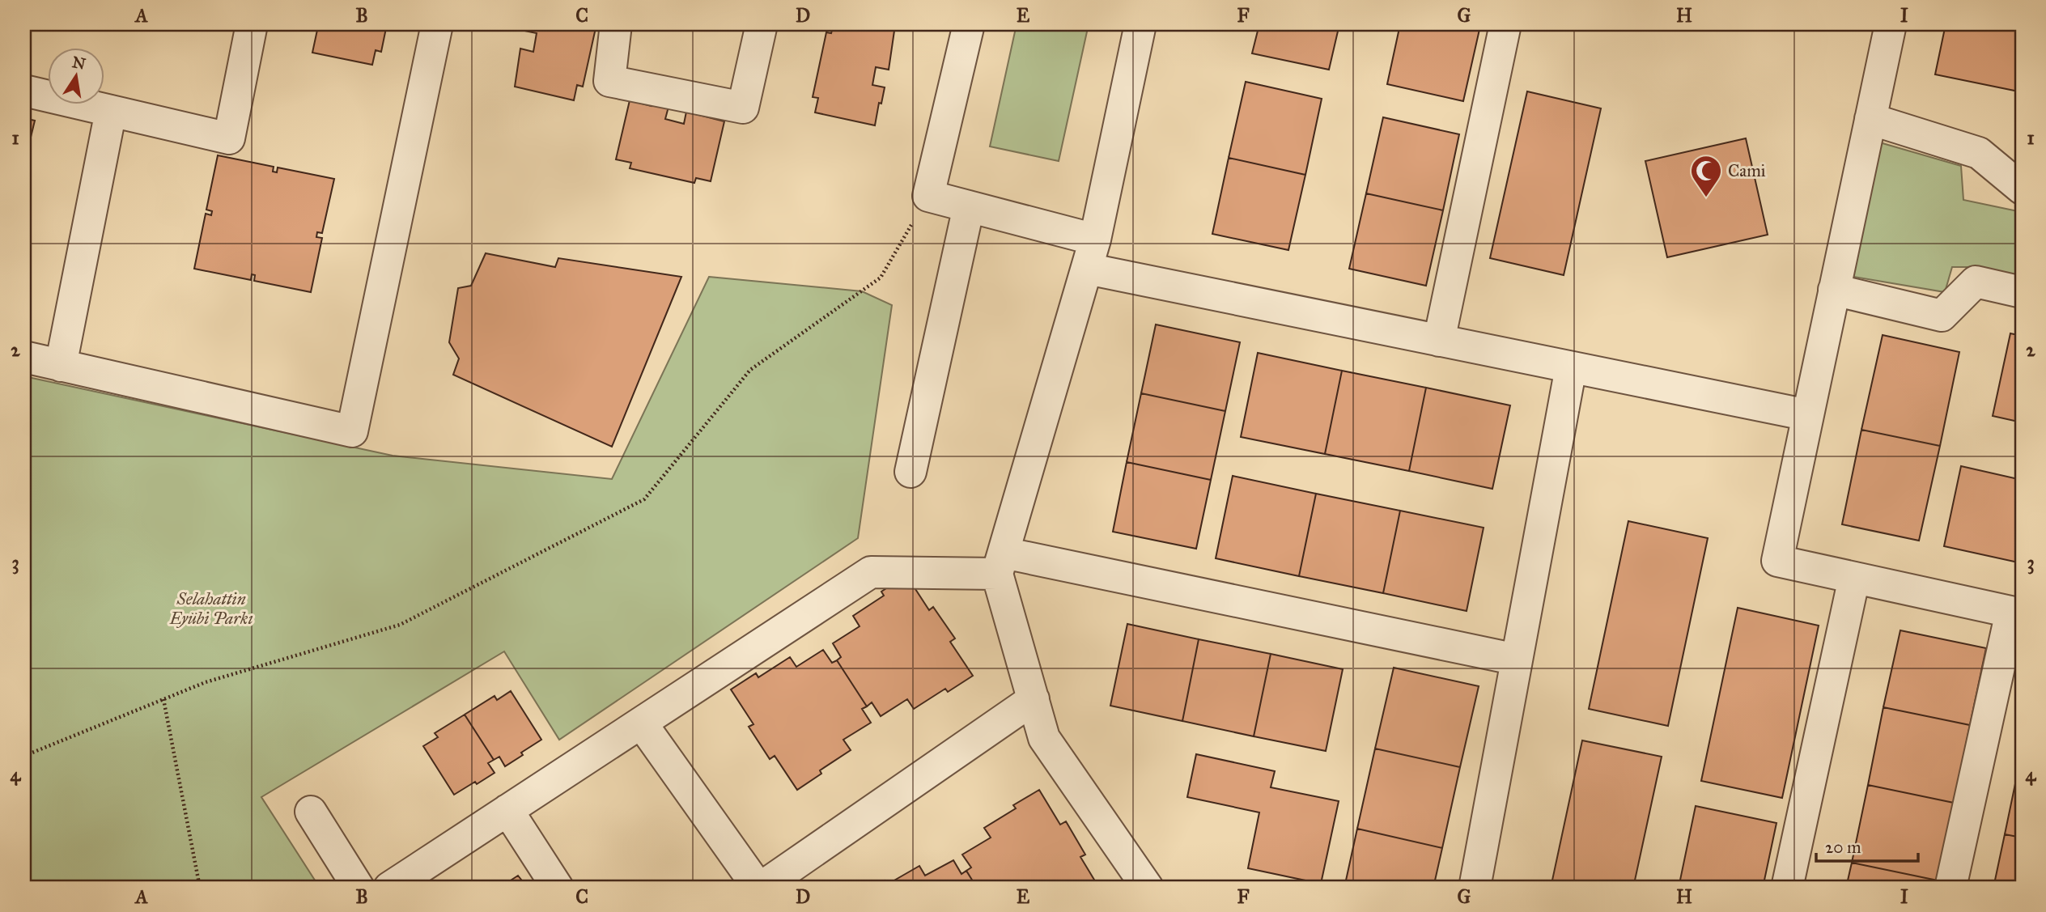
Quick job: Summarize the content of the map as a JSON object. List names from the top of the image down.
{
  "parks": ["Selahattin Eyübi Parkı"],
  "places": {
    "mosque": ["Cami"]
  },
  "scale_bar": "20 m",
  "north": "top",
  "grid": {
    "columns": [
      "A",
      "B",
      "C",
      "D",
      "E",
      "F",
      "G",
      "H",
      "I"
    ],
    "rows": [
      "1",
      "2",
      "3",
      "4"
    ]
  }
}
